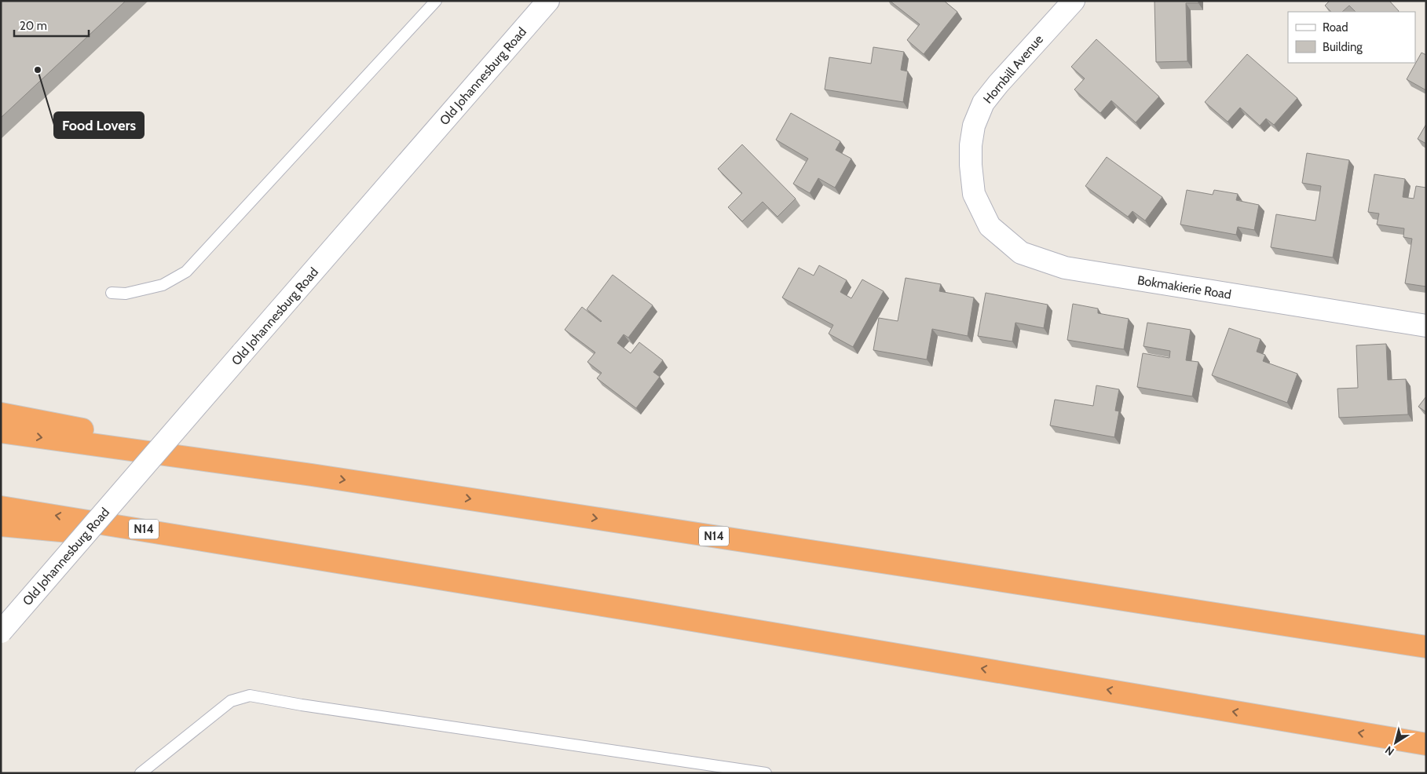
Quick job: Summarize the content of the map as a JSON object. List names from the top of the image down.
{
  "streets": {
    "highway": ["N14"],
    "main road": ["Hornbill Avenue", "Old Johannesburg Road", "Bokmakierie Road"]
  },
  "crossings": [
    ["Hornbill Avenue", "Bokmakierie Road"]
  ],
  "places": ["Food Lovers"],
  "legend": ["Road", "Building"],
  "scale_bar": "20 m",
  "north": "bottom left"
}
